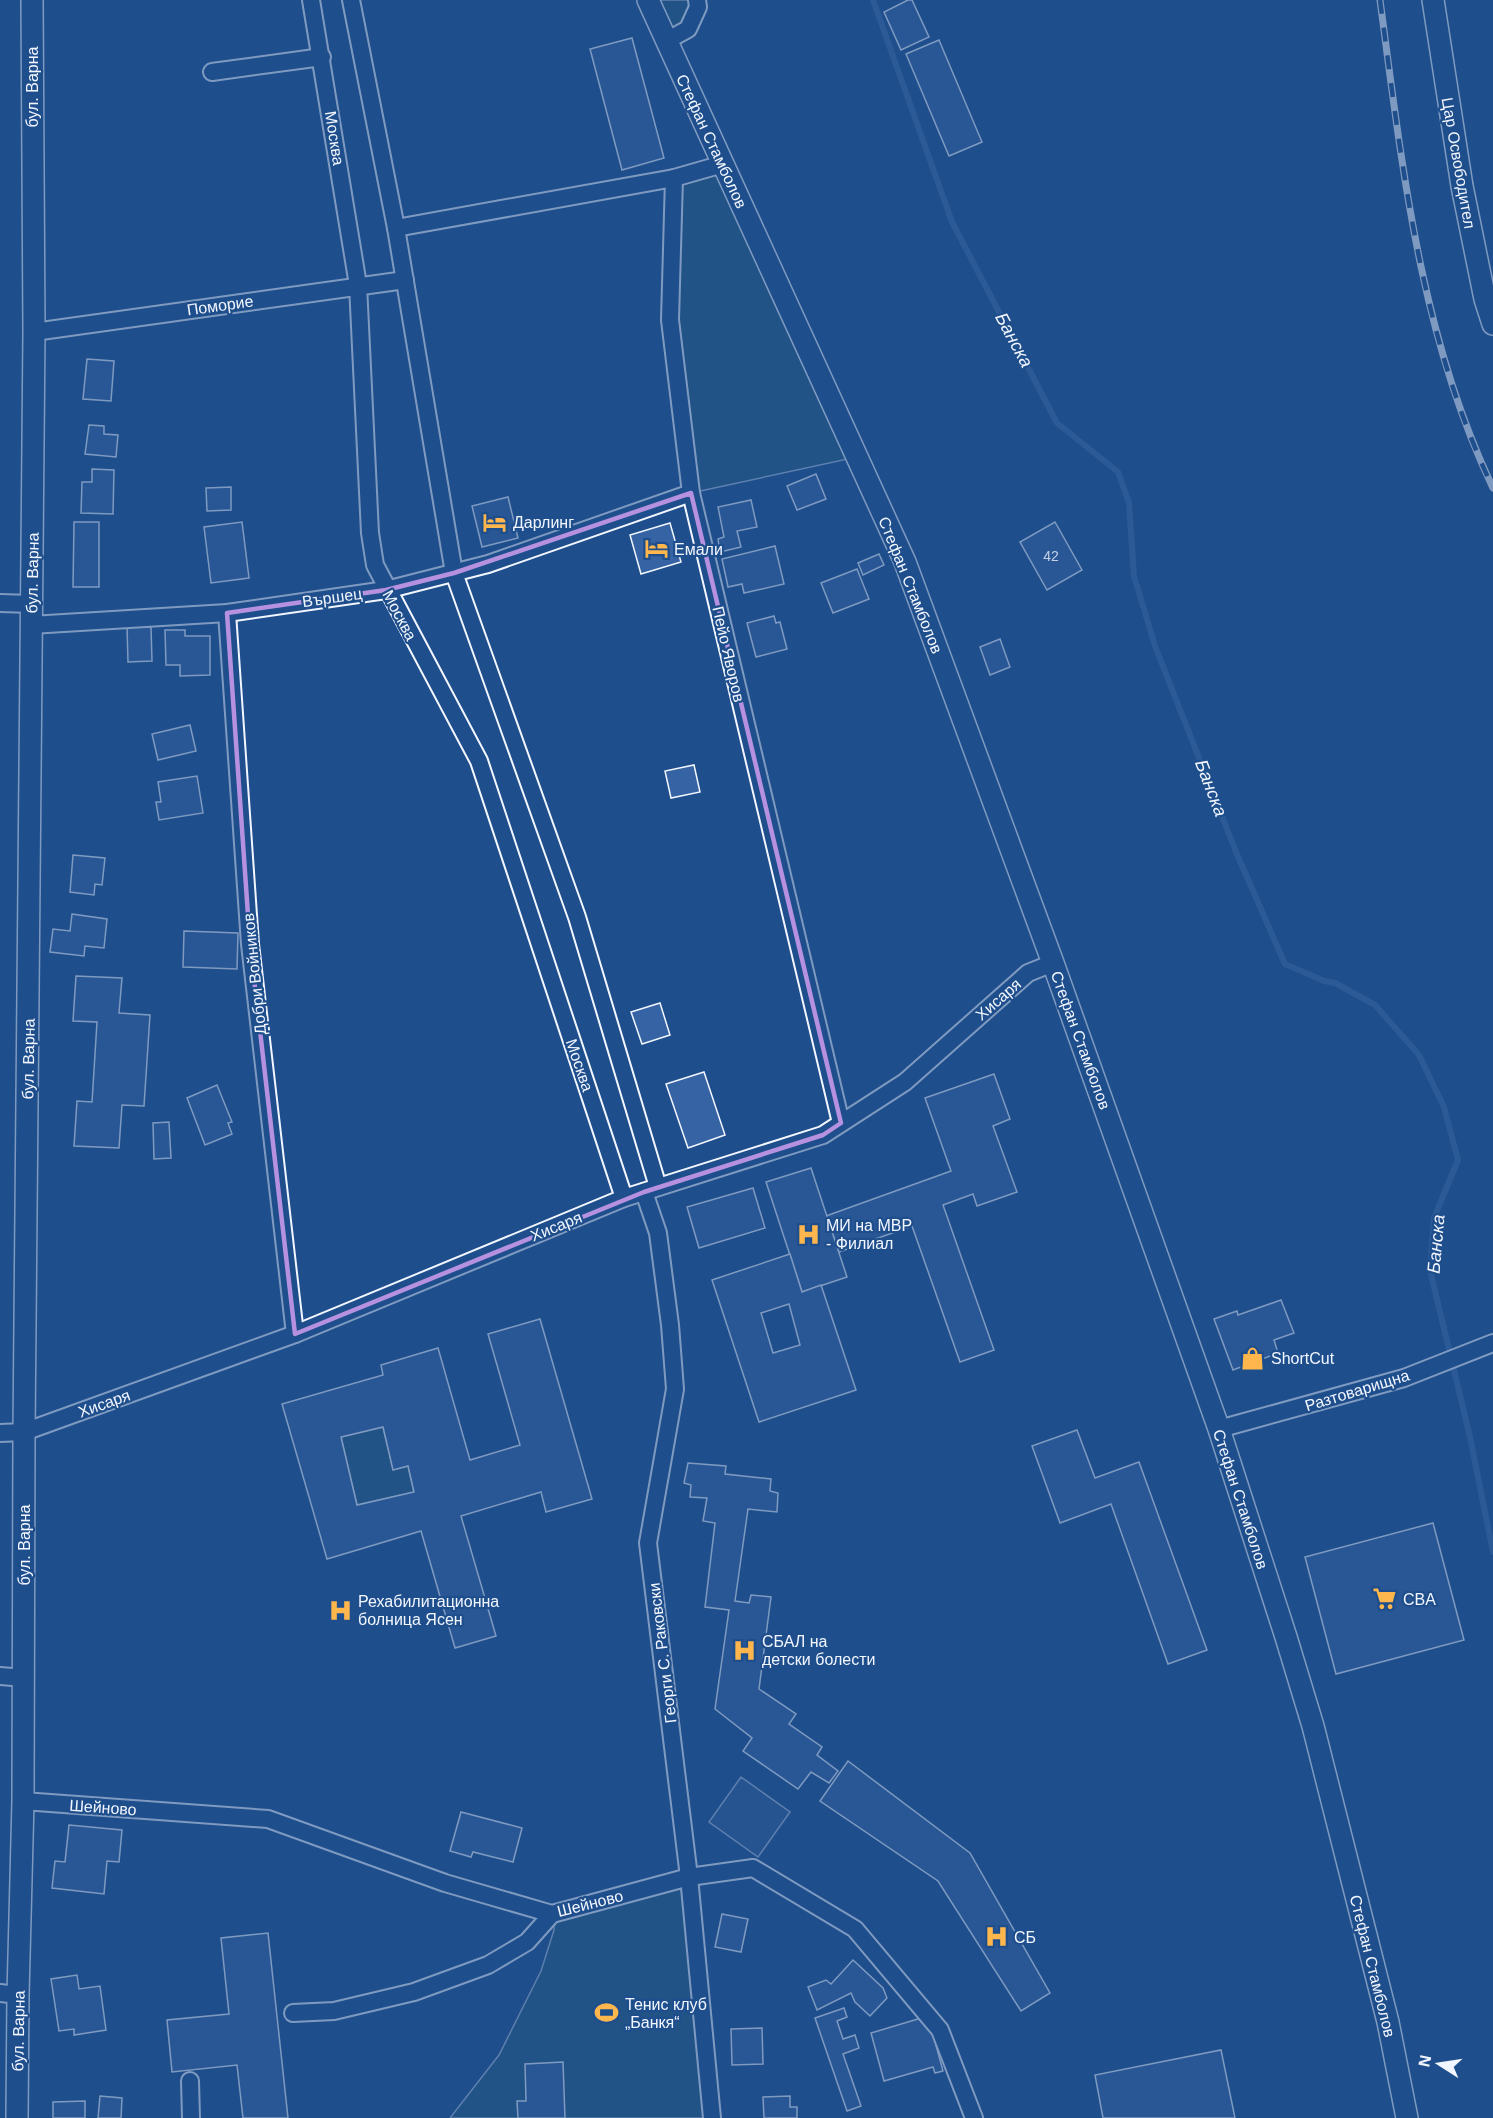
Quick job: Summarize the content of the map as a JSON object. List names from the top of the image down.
{
  "streets": {
    "street": [
      "бул. Варна",
      "Москва",
      "Стефан Стамболов",
      "Цар Освободител",
      "Поморие",
      "Вършец",
      "Пейо Яворов",
      "Добри Войников",
      "Хисаря",
      "Разтоварищна",
      "Георги С. Раковски",
      "Шейново"
    ]
  },
  "crossings": [
    ["бул. Варна", "Поморие"],
    ["бул. Варна", "Вършец"],
    ["бул. Варна", "Хисаря"],
    ["бул. Варна", "Шейново"],
    ["Москва", "Поморие"],
    ["Москва", "Вършец"],
    ["Москва", "Хисаря"],
    ["Стефан Стамболов", "Хисаря"],
    ["Стефан Стамболов", "Разтоварищна"],
    ["Вършец", "Пейо Яворов"],
    ["Вършец", "Добри Войников"],
    ["Пейо Яворов", "Хисаря"],
    ["Добри Войников", "Хисаря"],
    ["Хисаря", "Георги С. Раковски"],
    ["Георги С. Раковски", "Шейново"]
  ],
  "water": ["Банска"],
  "places": {
    "hotel": ["Дарлинг", "Емали"],
    "hospital": [
      "МИ на МВР - Филиал",
      "Рехабилитационна болница Ясен",
      "СБАЛ на детски болести",
      "СБ"
    ],
    "shop": ["ShortCut"],
    "supermarket": ["CBA"],
    "sports": ["Тенис клуб „Банкя“"]
  },
  "house_numbers": ["42"],
  "north": "left"
}
